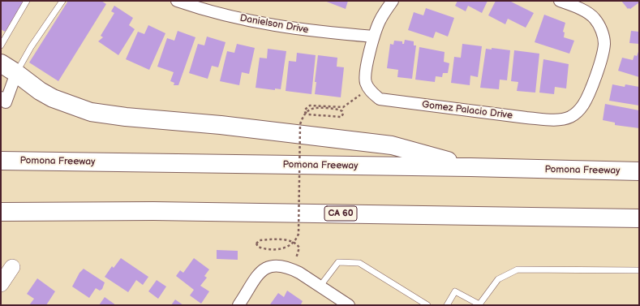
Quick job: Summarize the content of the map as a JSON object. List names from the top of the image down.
{
  "streets": {
    "main road": ["Pomona Freeway", "CA 60"],
    "street": ["Danielson Drive", "Gomez Palacio Drive"]
  }
}
